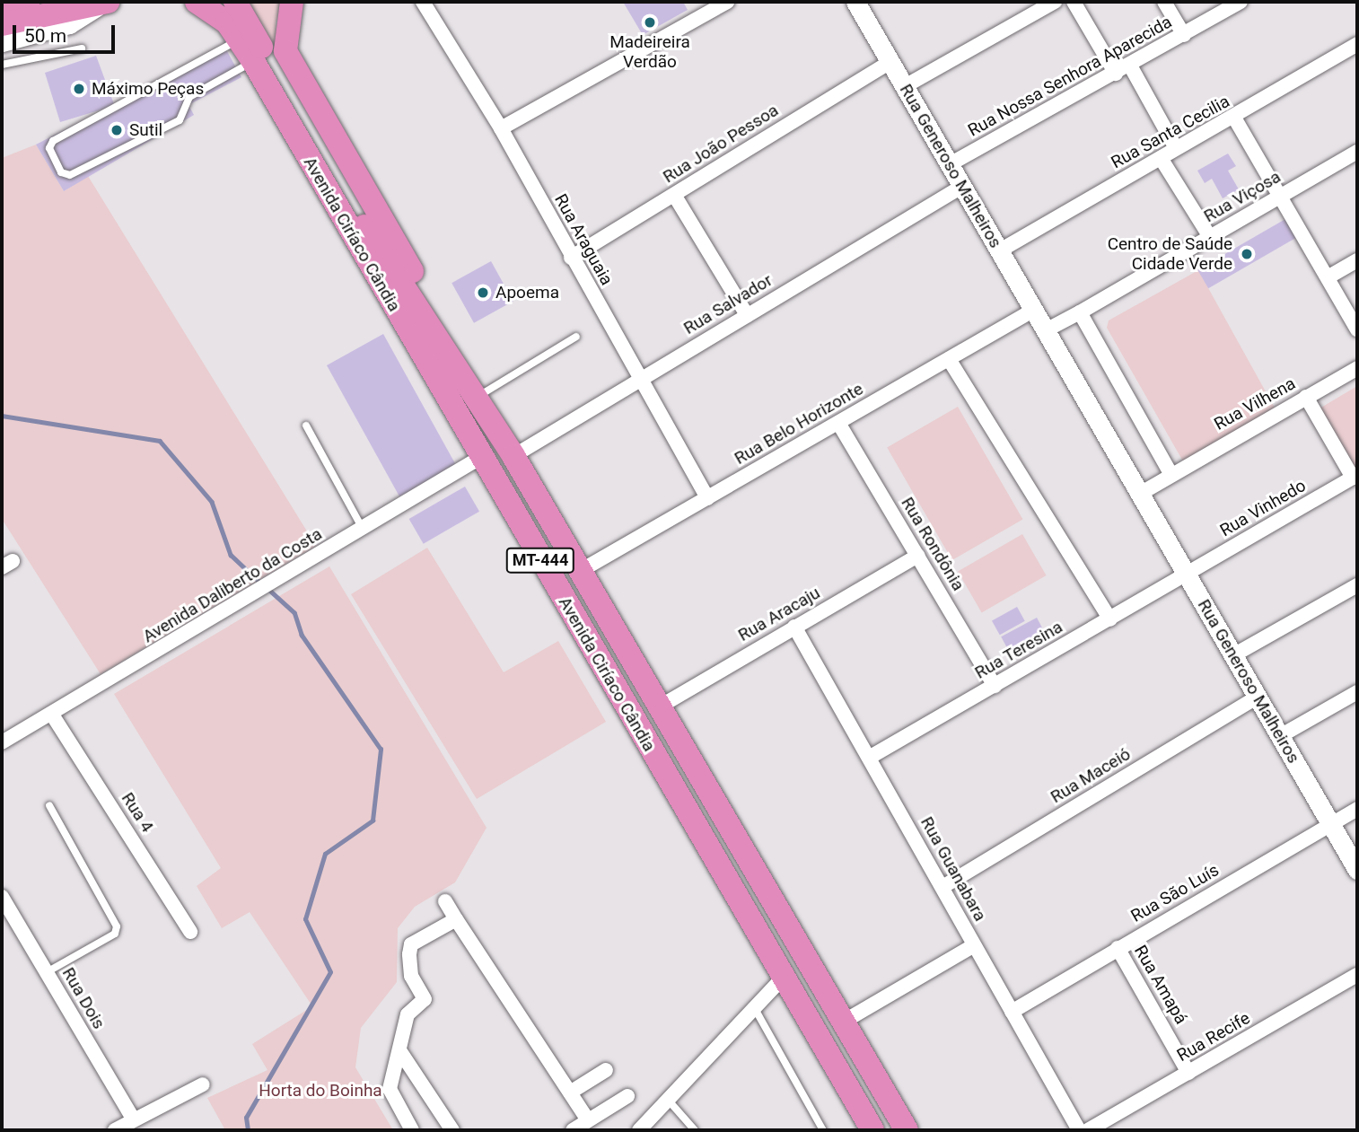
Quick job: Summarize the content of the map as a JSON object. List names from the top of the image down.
{
  "streets": {
    "highway": ["Avenida Ciríaco Cândia", "MT-444"],
    "street": [
      "Rua Nossa Senhora Aparecida",
      "Rua Santa Cecilia",
      "Rua João Pessoa",
      "Rua Generoso Malheiros",
      "Rua Viçosa",
      "Rua Araguaia",
      "Rua Salvador",
      "Rua Vilhena",
      "Rua Belo Horizonte",
      "Rua Vinhedo",
      "Rua Rondônia",
      "Avenida Daliberto da Costa",
      "Rua Aracaju",
      "Rua Teresina",
      "Rua Maceió",
      "Rua 4",
      "Rua Guanabara",
      "Rua São Luís",
      "Rua Amapá",
      "Rua Dois",
      "Rua Recife"
    ]
  },
  "crossings": [
    ["Rua Nossa Senhora Aparecida", "Rua Generoso Malheiros"],
    ["Rua Santa Cecilia", "Rua Generoso Malheiros"],
    ["Rua João Pessoa", "Rua Generoso Malheiros"],
    ["Rua João Pessoa", "Rua Araguaia"],
    ["Rua Generoso Malheiros", "Rua Salvador"],
    ["Rua Generoso Malheiros", "Rua Belo Horizonte"],
    ["Rua Generoso Malheiros", "Rua Vinhedo"],
    ["Rua Generoso Malheiros", "Rua Teresina"],
    ["Rua Generoso Malheiros", "Rua Maceió"],
    ["Rua Generoso Malheiros", "Rua São Luís"],
    ["Avenida Ciríaco Cândia", "Rua Salvador"],
    ["Avenida Ciríaco Cândia", "Rua Belo Horizonte"],
    ["Avenida Ciríaco Cândia", "MT-444"],
    ["Avenida Ciríaco Cândia", "Avenida Daliberto da Costa"],
    ["Avenida Ciríaco Cândia", "Rua Aracaju"],
    ["Rua Araguaia", "Rua Salvador"],
    ["Rua Araguaia", "Rua Belo Horizonte"],
    ["Rua Belo Horizonte", "Rua Rondônia"],
    ["Rua Vinhedo", "Rua Teresina"],
    ["Rua Rondônia", "Rua Aracaju"],
    ["Rua Rondônia", "Rua Teresina"],
    ["Avenida Daliberto da Costa", "Rua 4"],
    ["Rua Aracaju", "Rua Guanabara"],
    ["Rua Teresina", "Rua Guanabara"],
    ["Rua Maceió", "Rua Guanabara"],
    ["Rua Guanabara", "Rua São Luís"],
    ["Rua São Luís", "Rua Amapá"],
    ["Rua Amapá", "Rua Recife"]
  ],
  "parks": ["Horta do Boinha"],
  "places": [
    "Madeireira Verdão",
    "Máximo Peças",
    "Sutil",
    "Centro de Saúde Cidade Verde",
    "Apoema"
  ],
  "scale_bar": "50 m"
}
